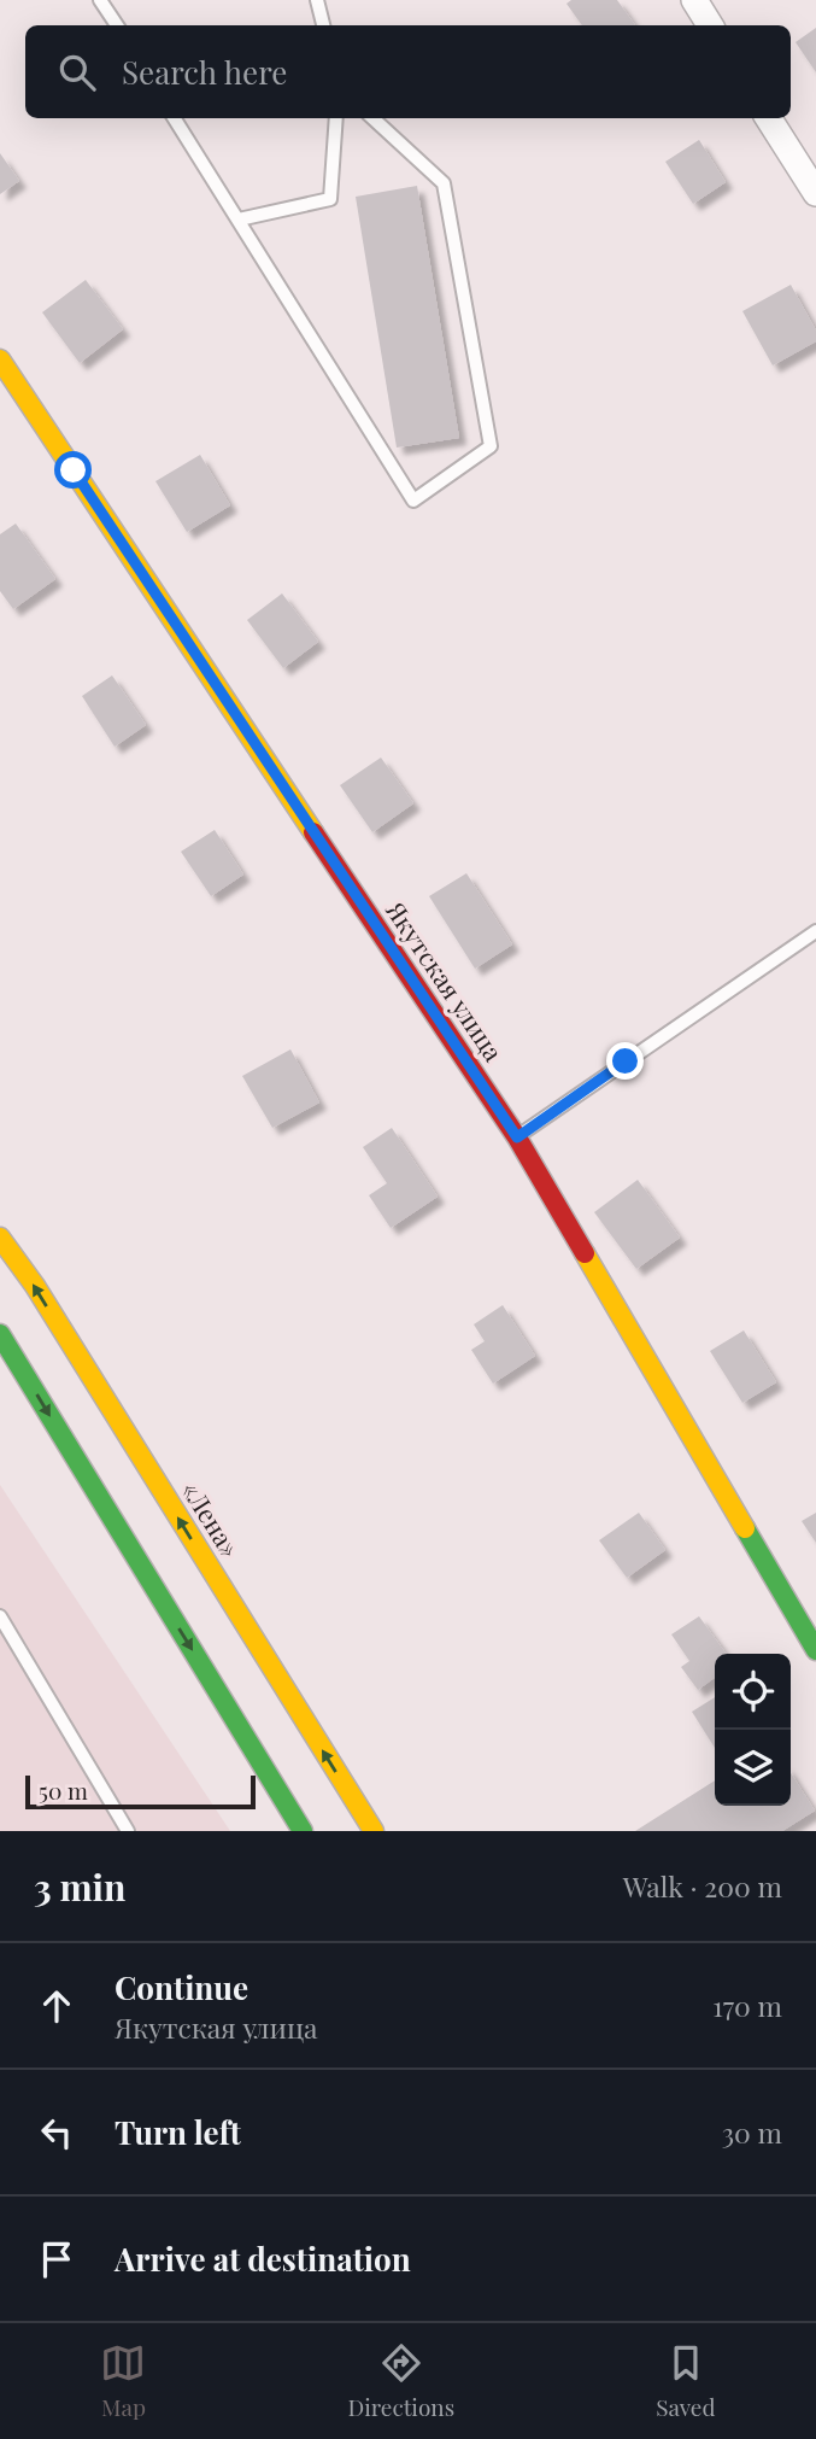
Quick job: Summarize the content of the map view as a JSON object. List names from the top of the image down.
{
  "streets": {
    "main road": ["Якутская улица", "«Лена»"]
  },
  "scale_bar": "50 m",
  "page": {
    "search": "Search here",
    "scale": "50 m",
    "heading": ["3 min", "Walk · 200 m"],
    "list": [
      ["Continue", "Якутская улица", "170 m"],
      ["Turn left", "30 m"],
      "Arrive at destination"
    ],
    "nav": ["Map", "Directions", "Saved"]
  }
}
